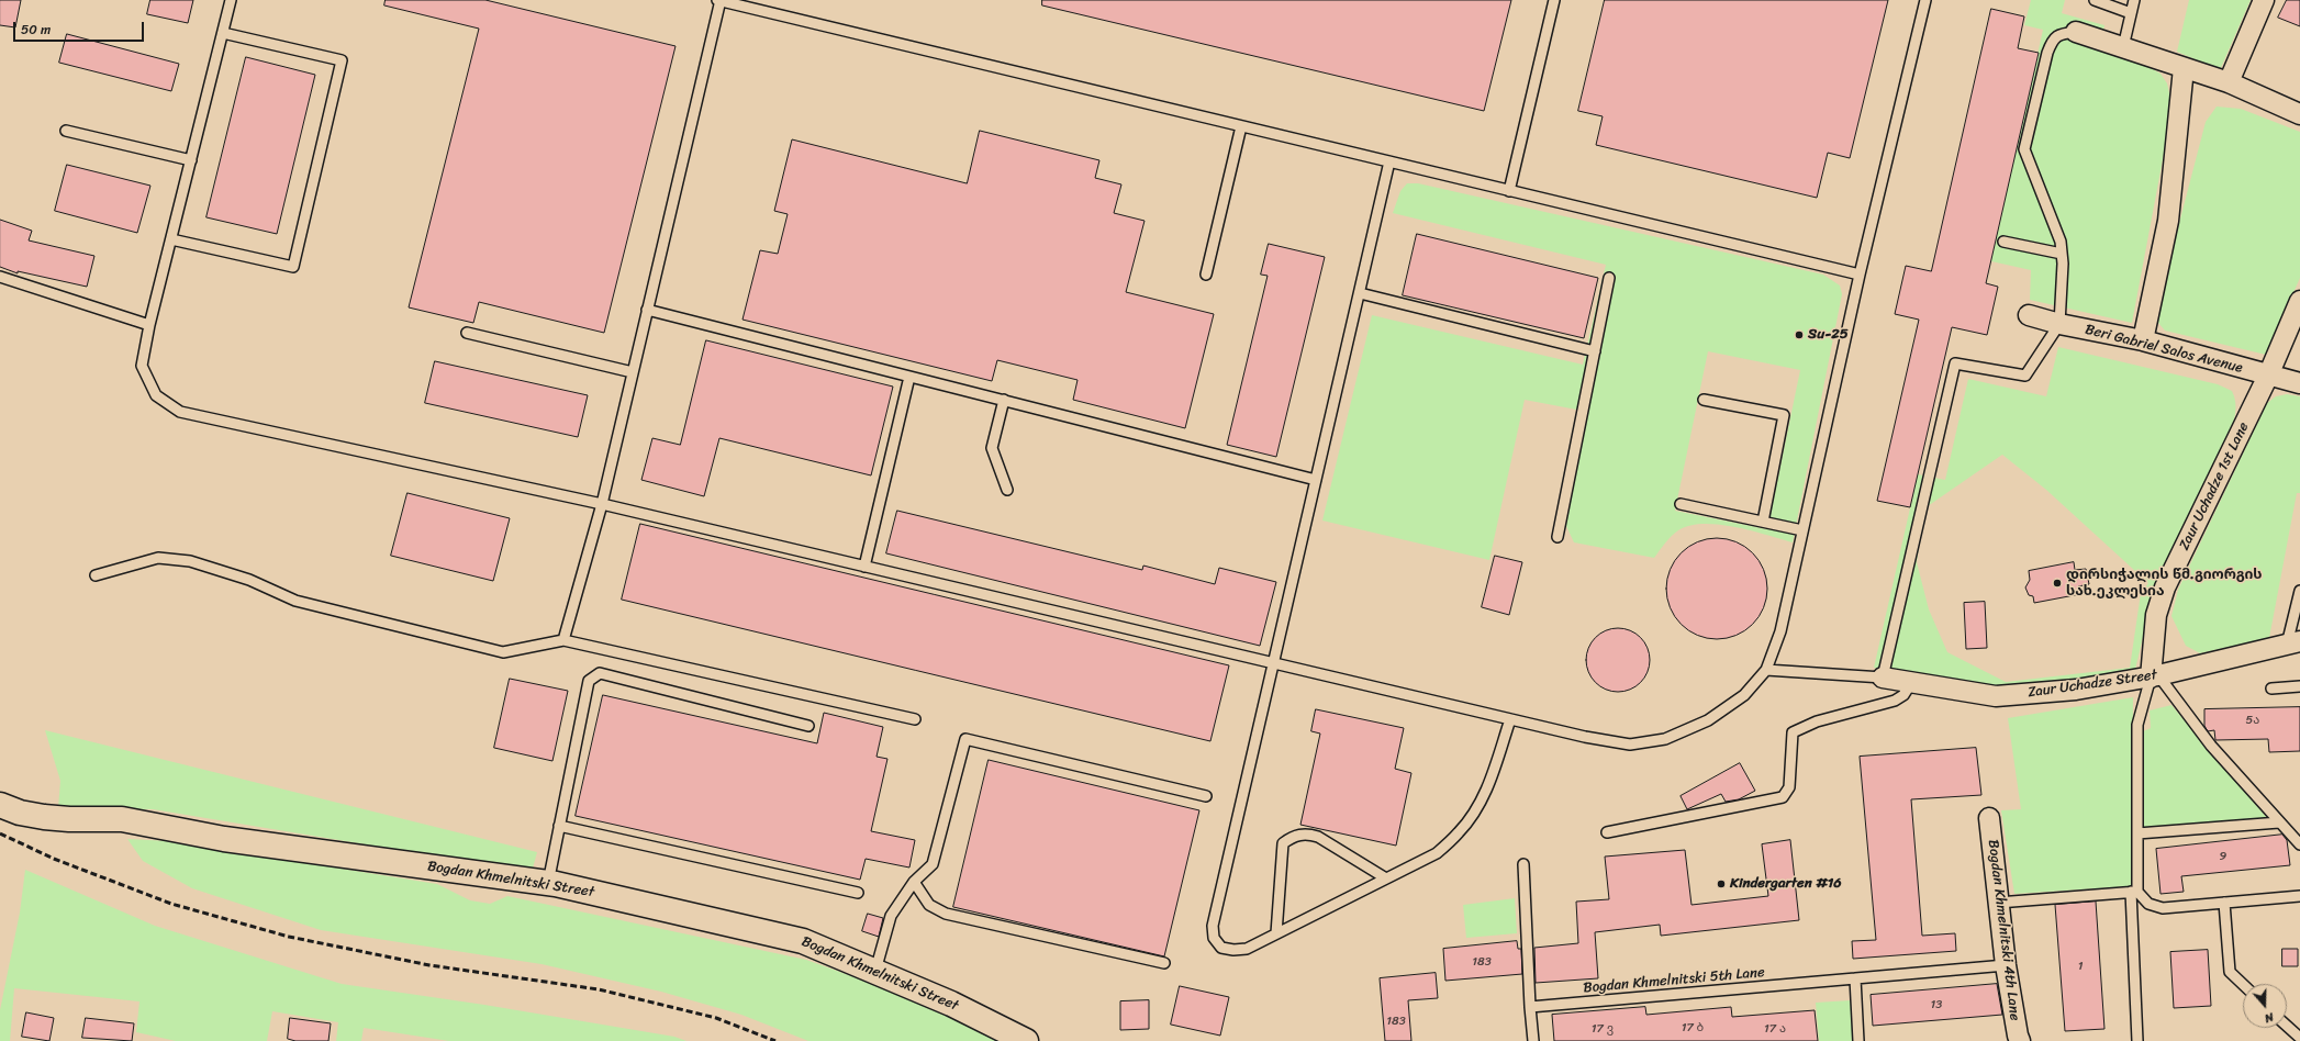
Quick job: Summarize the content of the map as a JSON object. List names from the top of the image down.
{
  "streets": {
    "main road": ["Bogdan Khmelnitski Street"],
    "street": [
      "Beri Gabriel Salos Avenue",
      "Zaur Uchadze 1st Lane",
      "Zaur Uchadze Street",
      "Bogdan Khmelnitski 4th Lane"
    ],
    "lane": ["Bogdan Khmelnitski 5th Lane"]
  },
  "crossings": [
    ["Beri Gabriel Salos Avenue", "Zaur Uchadze 1st Lane"],
    ["Zaur Uchadze 1st Lane", "Zaur Uchadze Street"],
    ["Bogdan Khmelnitski 4th Lane", "Bogdan Khmelnitski 5th Lane"]
  ],
  "places": ["Su-25", "დირსიჭალის წმ.გიორგის სახ.ეკლესია", "Kindergarten #16"],
  "house_numbers": [
    "5ა",
    "9",
    "183",
    "1",
    "13",
    "183",
    "17 ბ",
    "17 ვ",
    "17 ა"
  ],
  "scale_bar": "50 m",
  "north": "bottom"
}
